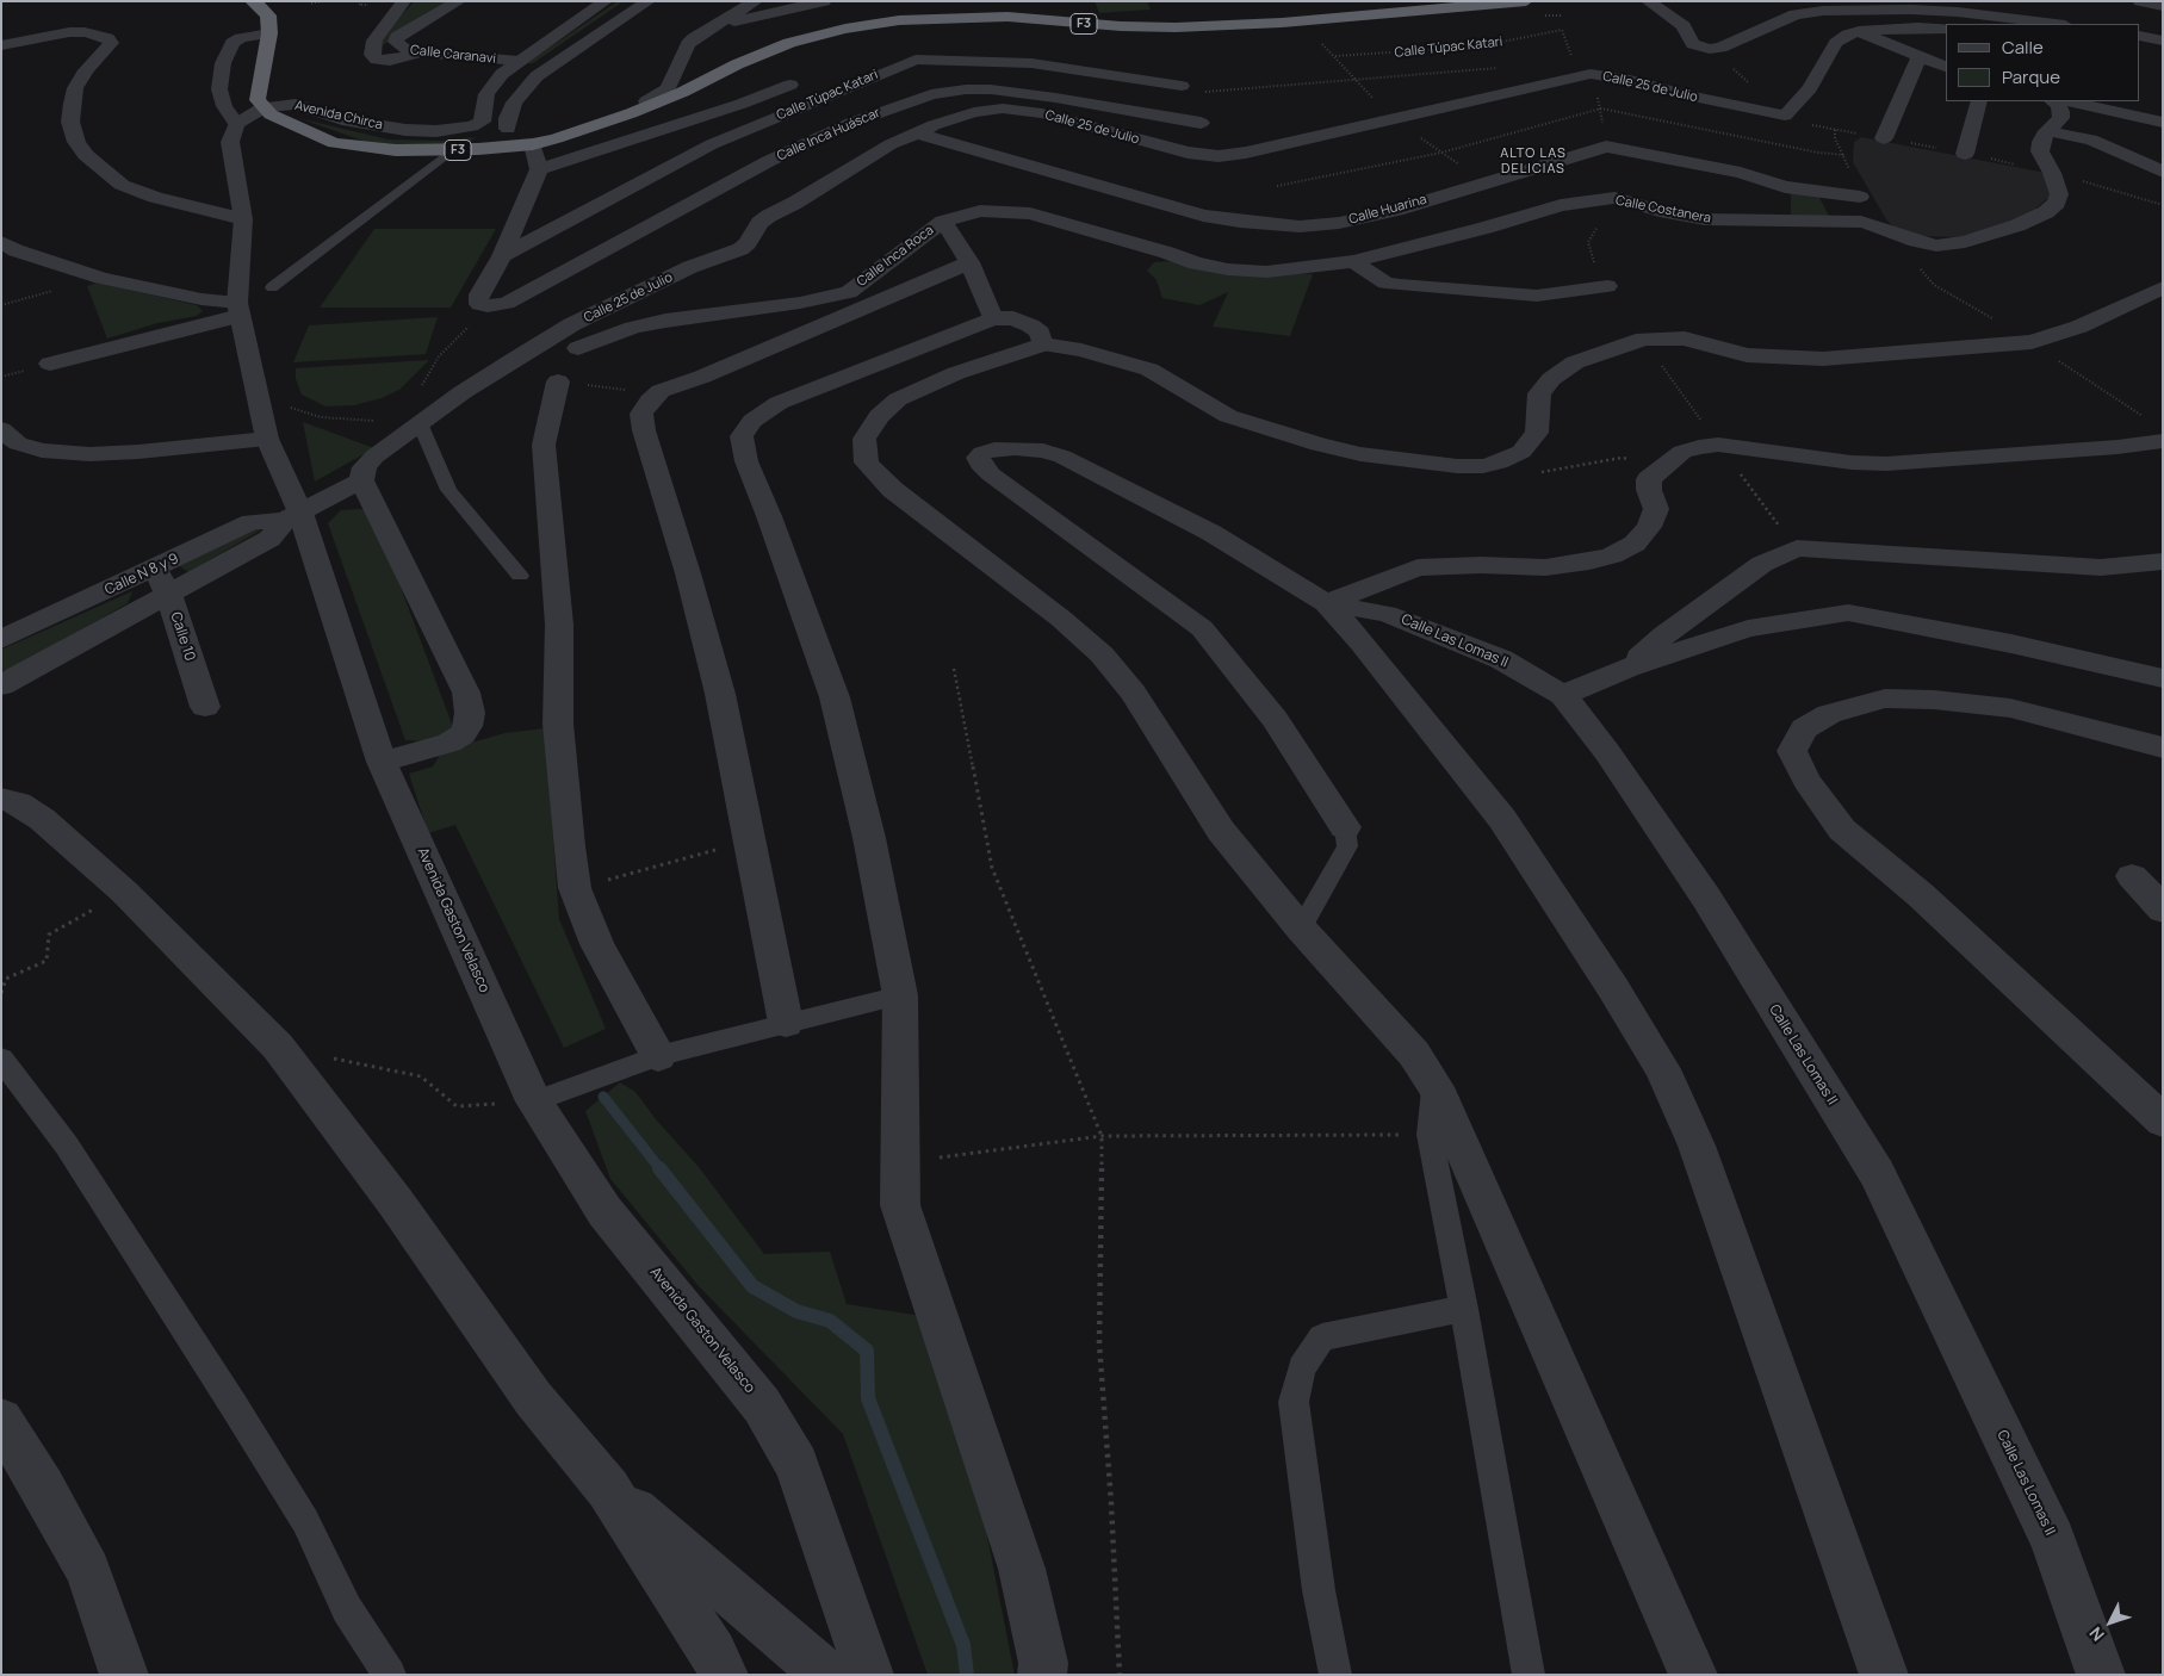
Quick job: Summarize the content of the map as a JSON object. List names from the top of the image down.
{
  "streets": {
    "highway": ["F3"],
    "street": [
      "Calle Túpac Katari",
      "Calle Caranavi",
      "Calle 25 de Julio",
      "Avenida Chirca",
      "Calle Inca Huáscar",
      "Calle Huarina",
      "Calle Costanera",
      "Calle Inca Roca",
      "Calle N 8 y 9",
      "Calle 10",
      "Calle Las Lomas II",
      "Avenida Gaston Velasco"
    ]
  },
  "crossings": [
    ["F3", "Avenida Chirca"],
    ["F3", "Avenida Gaston Velasco"],
    ["Calle Túpac Katari", "Calle 25 de Julio"],
    ["Calle Caranavi", "Avenida Chirca"],
    ["Calle 25 de Julio", "Calle Huarina"],
    ["Calle 25 de Julio", "Calle N 8 y 9"],
    ["Calle 25 de Julio", "Avenida Gaston Velasco"],
    ["Avenida Chirca", "Avenida Gaston Velasco"],
    ["Calle Costanera", "Calle Inca Roca"],
    ["Calle N 8 y 9", "Calle 10"],
    ["Calle N 8 y 9", "Avenida Gaston Velasco"]
  ],
  "districts": ["ALTO LAS DELICIAS"],
  "legend": ["Calle", "Parque"],
  "north": "bottom left"
}
